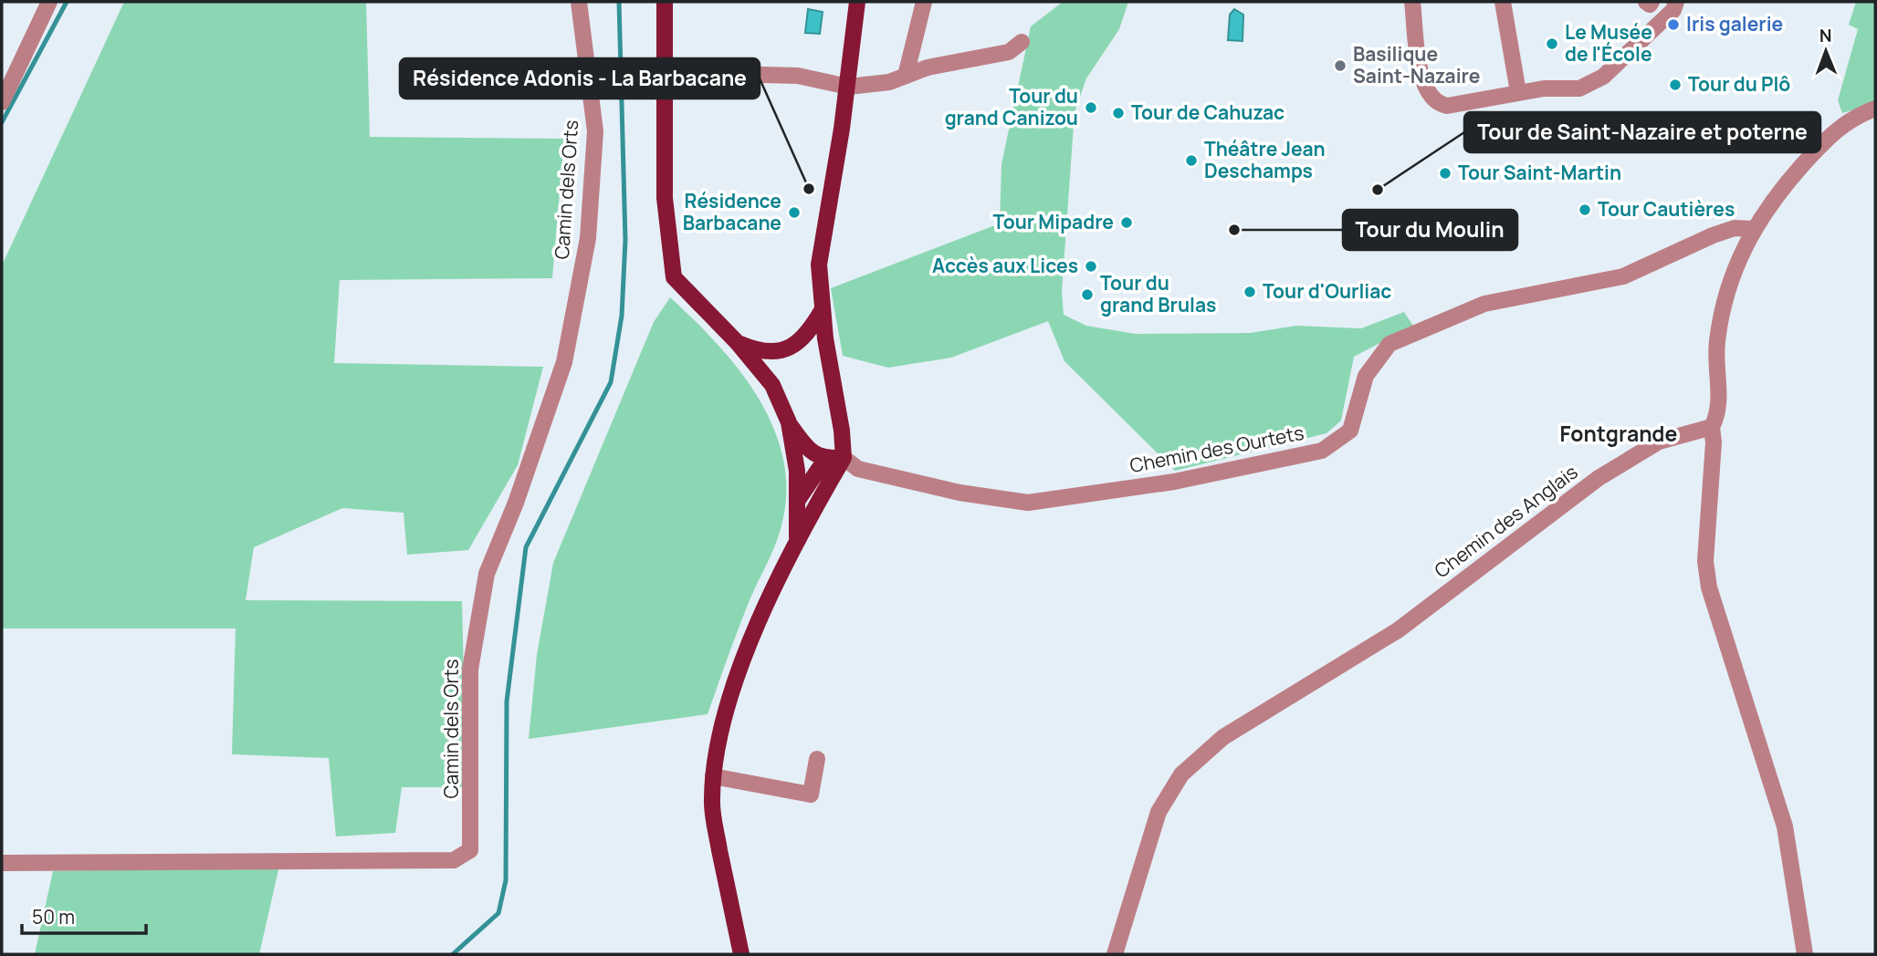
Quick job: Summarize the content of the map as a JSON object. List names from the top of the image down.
{
  "streets": {
    "street": ["Camin dels Orts", "Chemin des Ourtets", "Chemin des Anglais"]
  },
  "districts": ["Fontgrande"],
  "places": [
    "Iris galerie",
    "Le Musée de l'École",
    "Basilique Saint-Nazaire",
    "Tour du Plô",
    "Tour du grand Canizou",
    "Tour de Cahuzac",
    "Théâtre Jean Deschamps",
    "Tour Saint-Martin",
    "Résidence Adonis - La Barbacane",
    "Tour de Saint-Nazaire et poterne",
    "Tour Cautières",
    "Résidence Barbacane",
    "Tour Mipadre",
    "Tour du Moulin",
    "Accès aux Lices",
    "Tour d'Ourliac",
    "Tour du grand Brulas"
  ],
  "scale_bar": "50 m",
  "north": "top"
}
